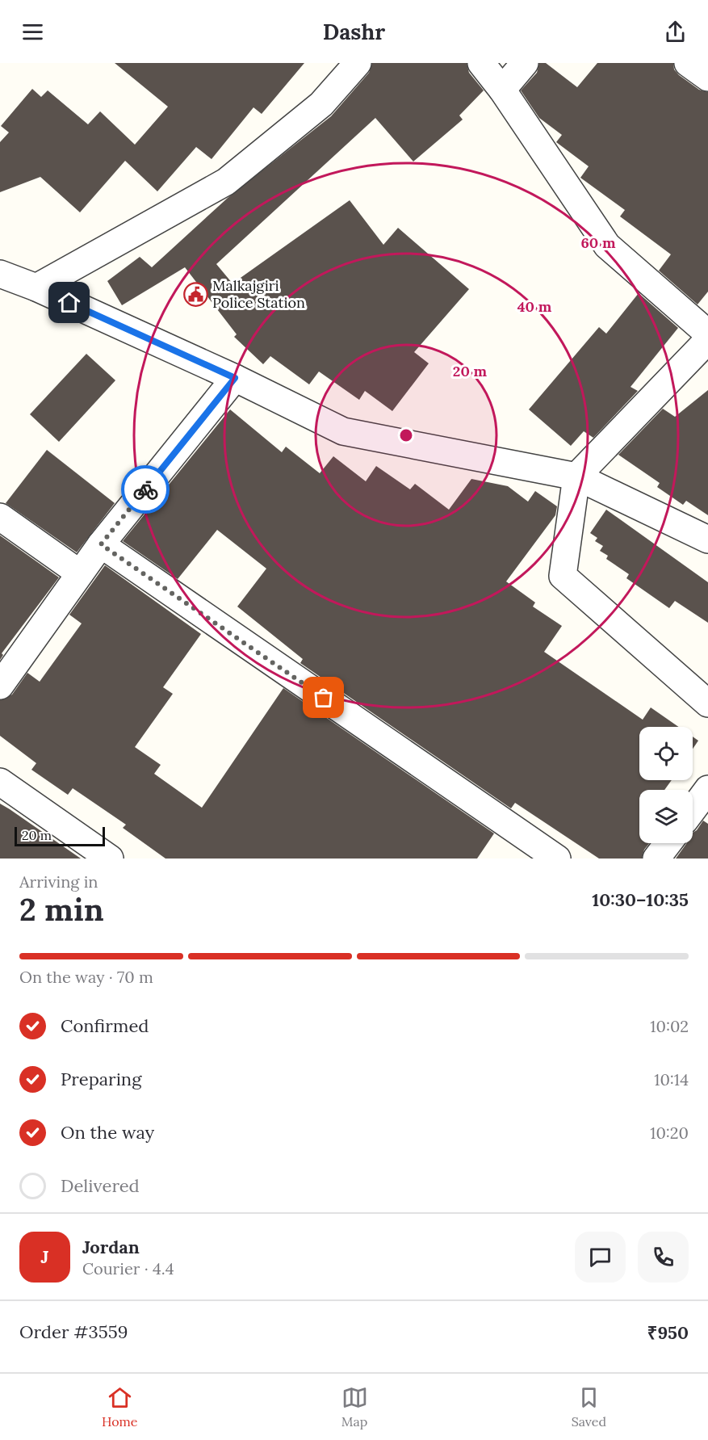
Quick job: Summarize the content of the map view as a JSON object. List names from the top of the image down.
{
  "places": {
    "public building": ["Malkajgiri Police Station"]
  },
  "scale_bar": "20 m",
  "page": {
    "header": "Dashr",
    "scale": "20 m",
    "heading": ["2 min", "Arriving in", "10:30–10:35"],
    "panel": [
      "Jordan",
      "Courier · 4.4",
      "Order #3559",
      "₹950"
    ],
    "bar": "On the way · 70 m",
    "list": [
      ["Confirmed", "10:02"],
      ["Preparing", "10:14"],
      ["On the way", "10:20"],
      "Delivered"
    ],
    "round": "J",
    "tabs": ["Home", "Map", "Saved"]
  },
  "rings": ["60 m", "40 m", "20 m"]
}
